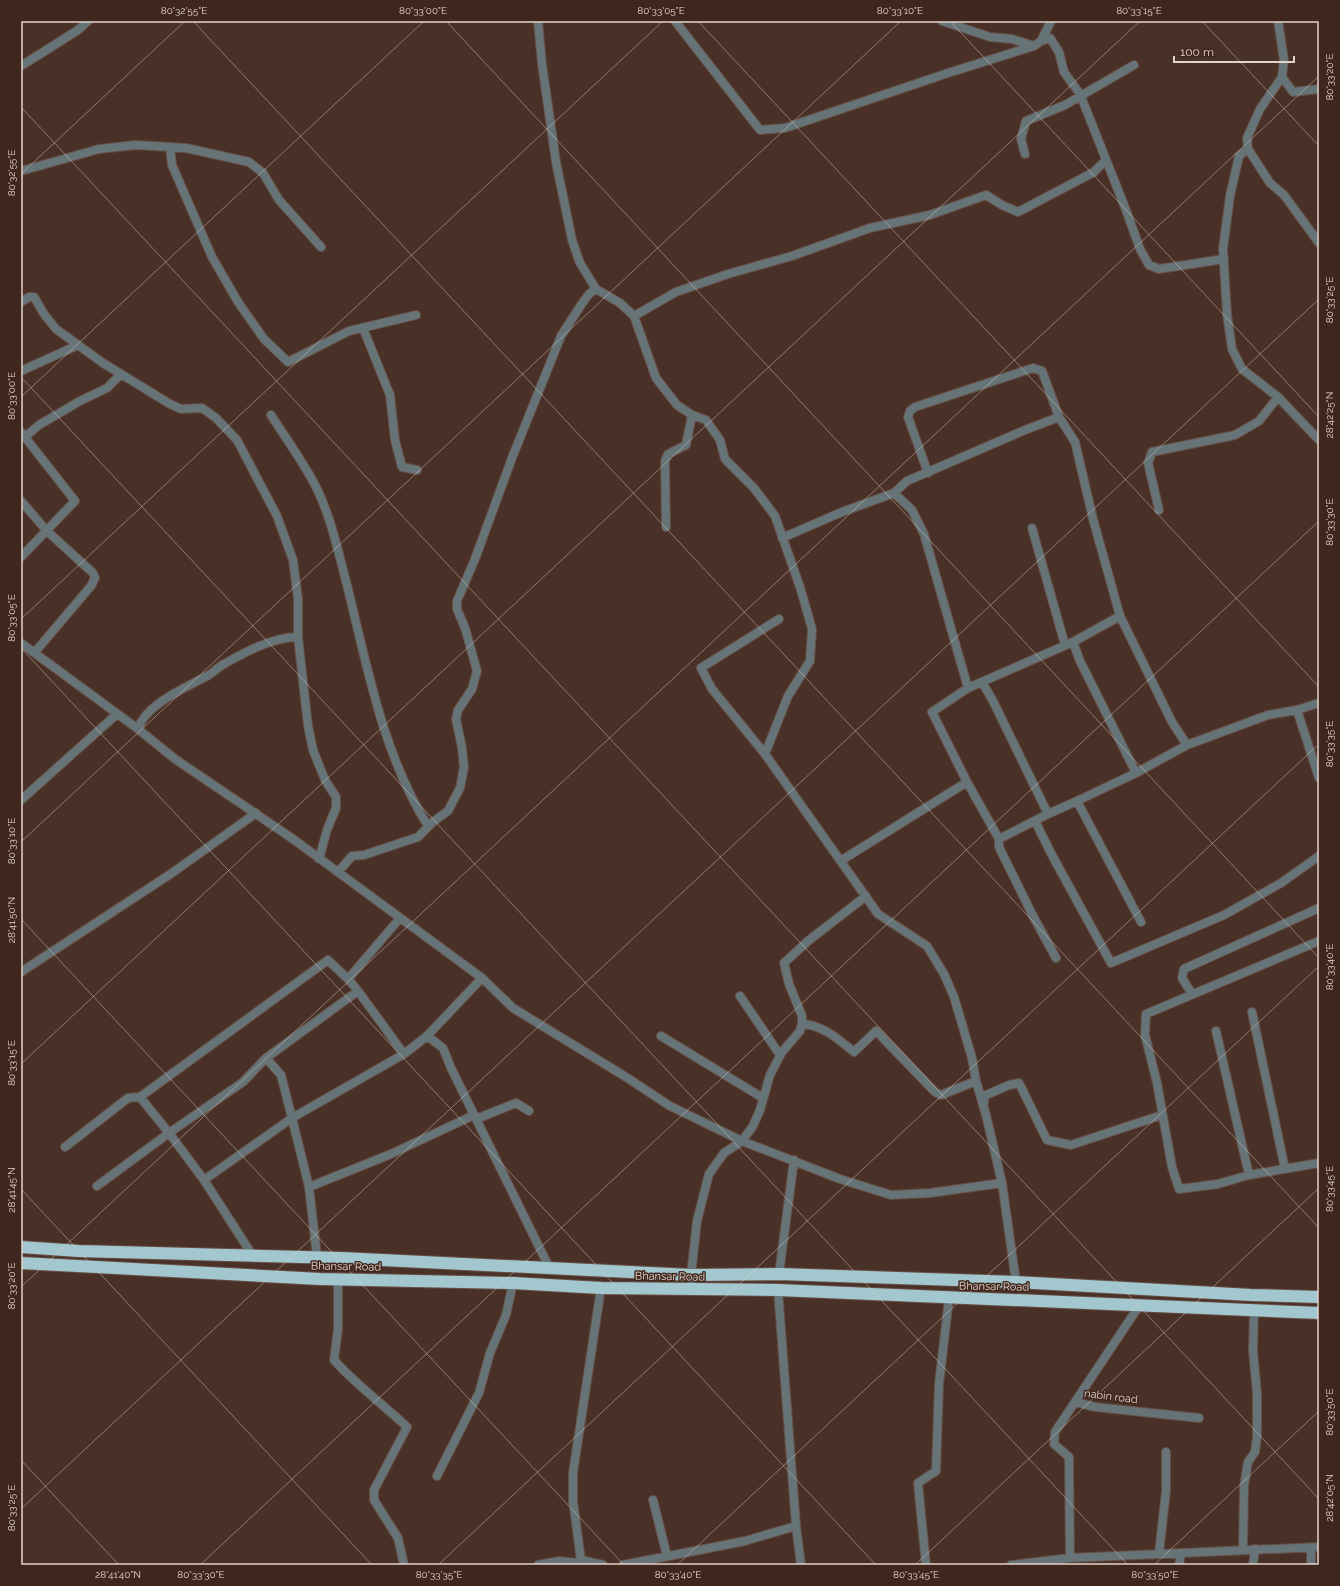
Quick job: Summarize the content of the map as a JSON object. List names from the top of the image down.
{
  "streets": {
    "highway": ["Bhansar Road"],
    "street": ["nabin road"]
  },
  "scale_bar": "100 m",
  "coordinates": [
    "80°32'55\"E",
    "80°33'00\"E",
    "80°33'05\"E",
    "80°33'10\"E",
    "80°33'15\"E",
    "80°33'20\"E",
    "80°33'25\"E",
    "28°42'25\"N",
    "80°33'30\"E",
    "80°33'35\"E",
    "28°41'50\"N",
    "80°33'40\"E",
    "80°33'45\"E",
    "28°41'45\"N",
    "80°33'50\"E",
    "28°42'05\"N",
    "28°41'40\"N"
  ]
}
